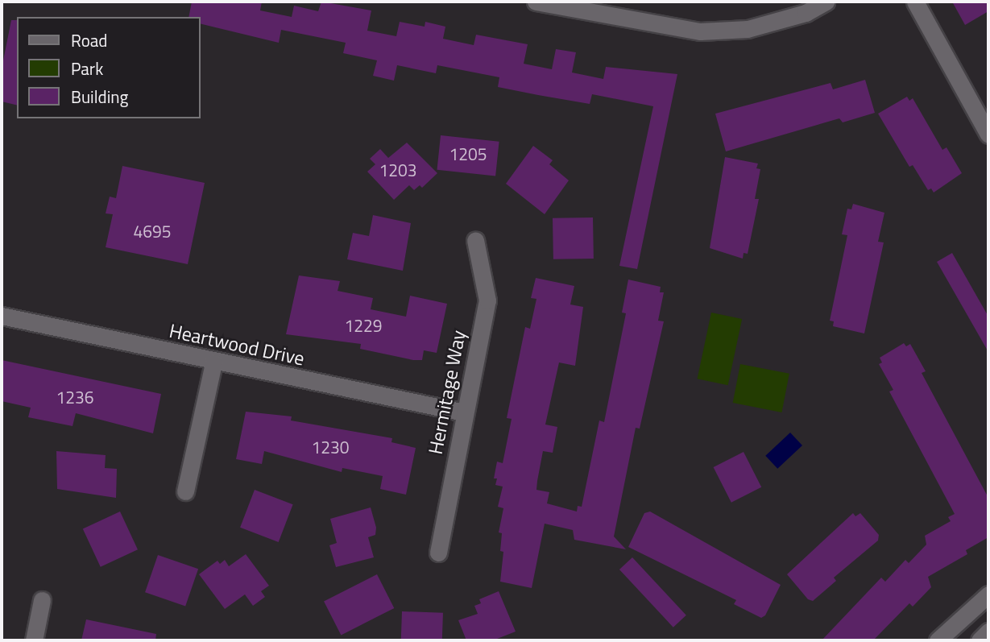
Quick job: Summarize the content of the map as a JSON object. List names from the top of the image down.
{
  "streets": {
    "street": ["Heartwood Drive", "Hermitage Way"]
  },
  "crossings": [
    ["Heartwood Drive", "Hermitage Way"]
  ],
  "house_numbers": [
    "1205",
    "1203",
    "4695",
    "1229",
    "1236",
    "1230"
  ],
  "legend": ["Road", "Park", "Building"]
}
